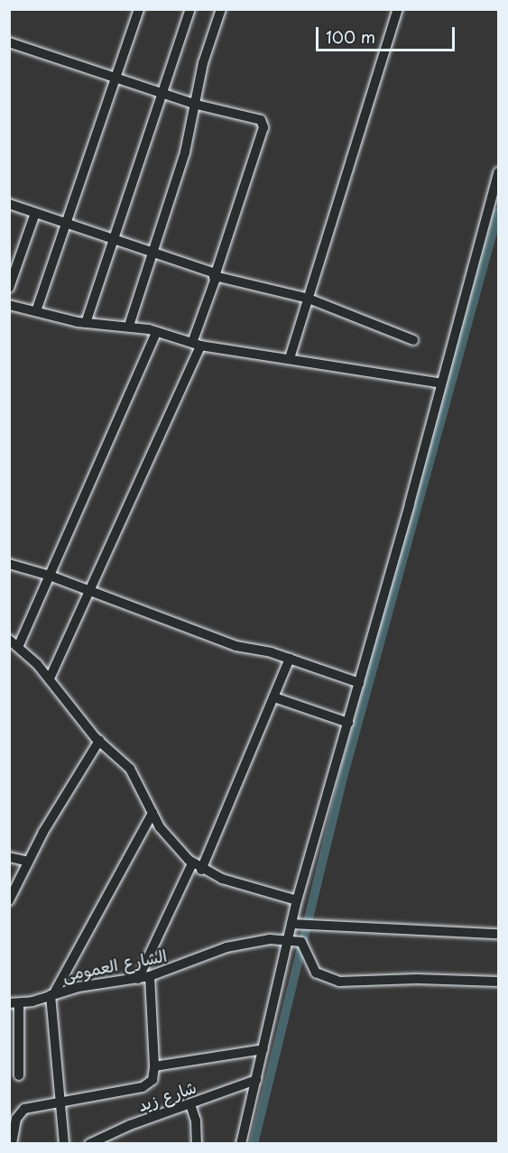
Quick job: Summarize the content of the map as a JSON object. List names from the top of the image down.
{
  "streets": {
    "street": ["الشارع العمومى", "شارع زيد"]
  },
  "scale_bar": "100 m"
}
